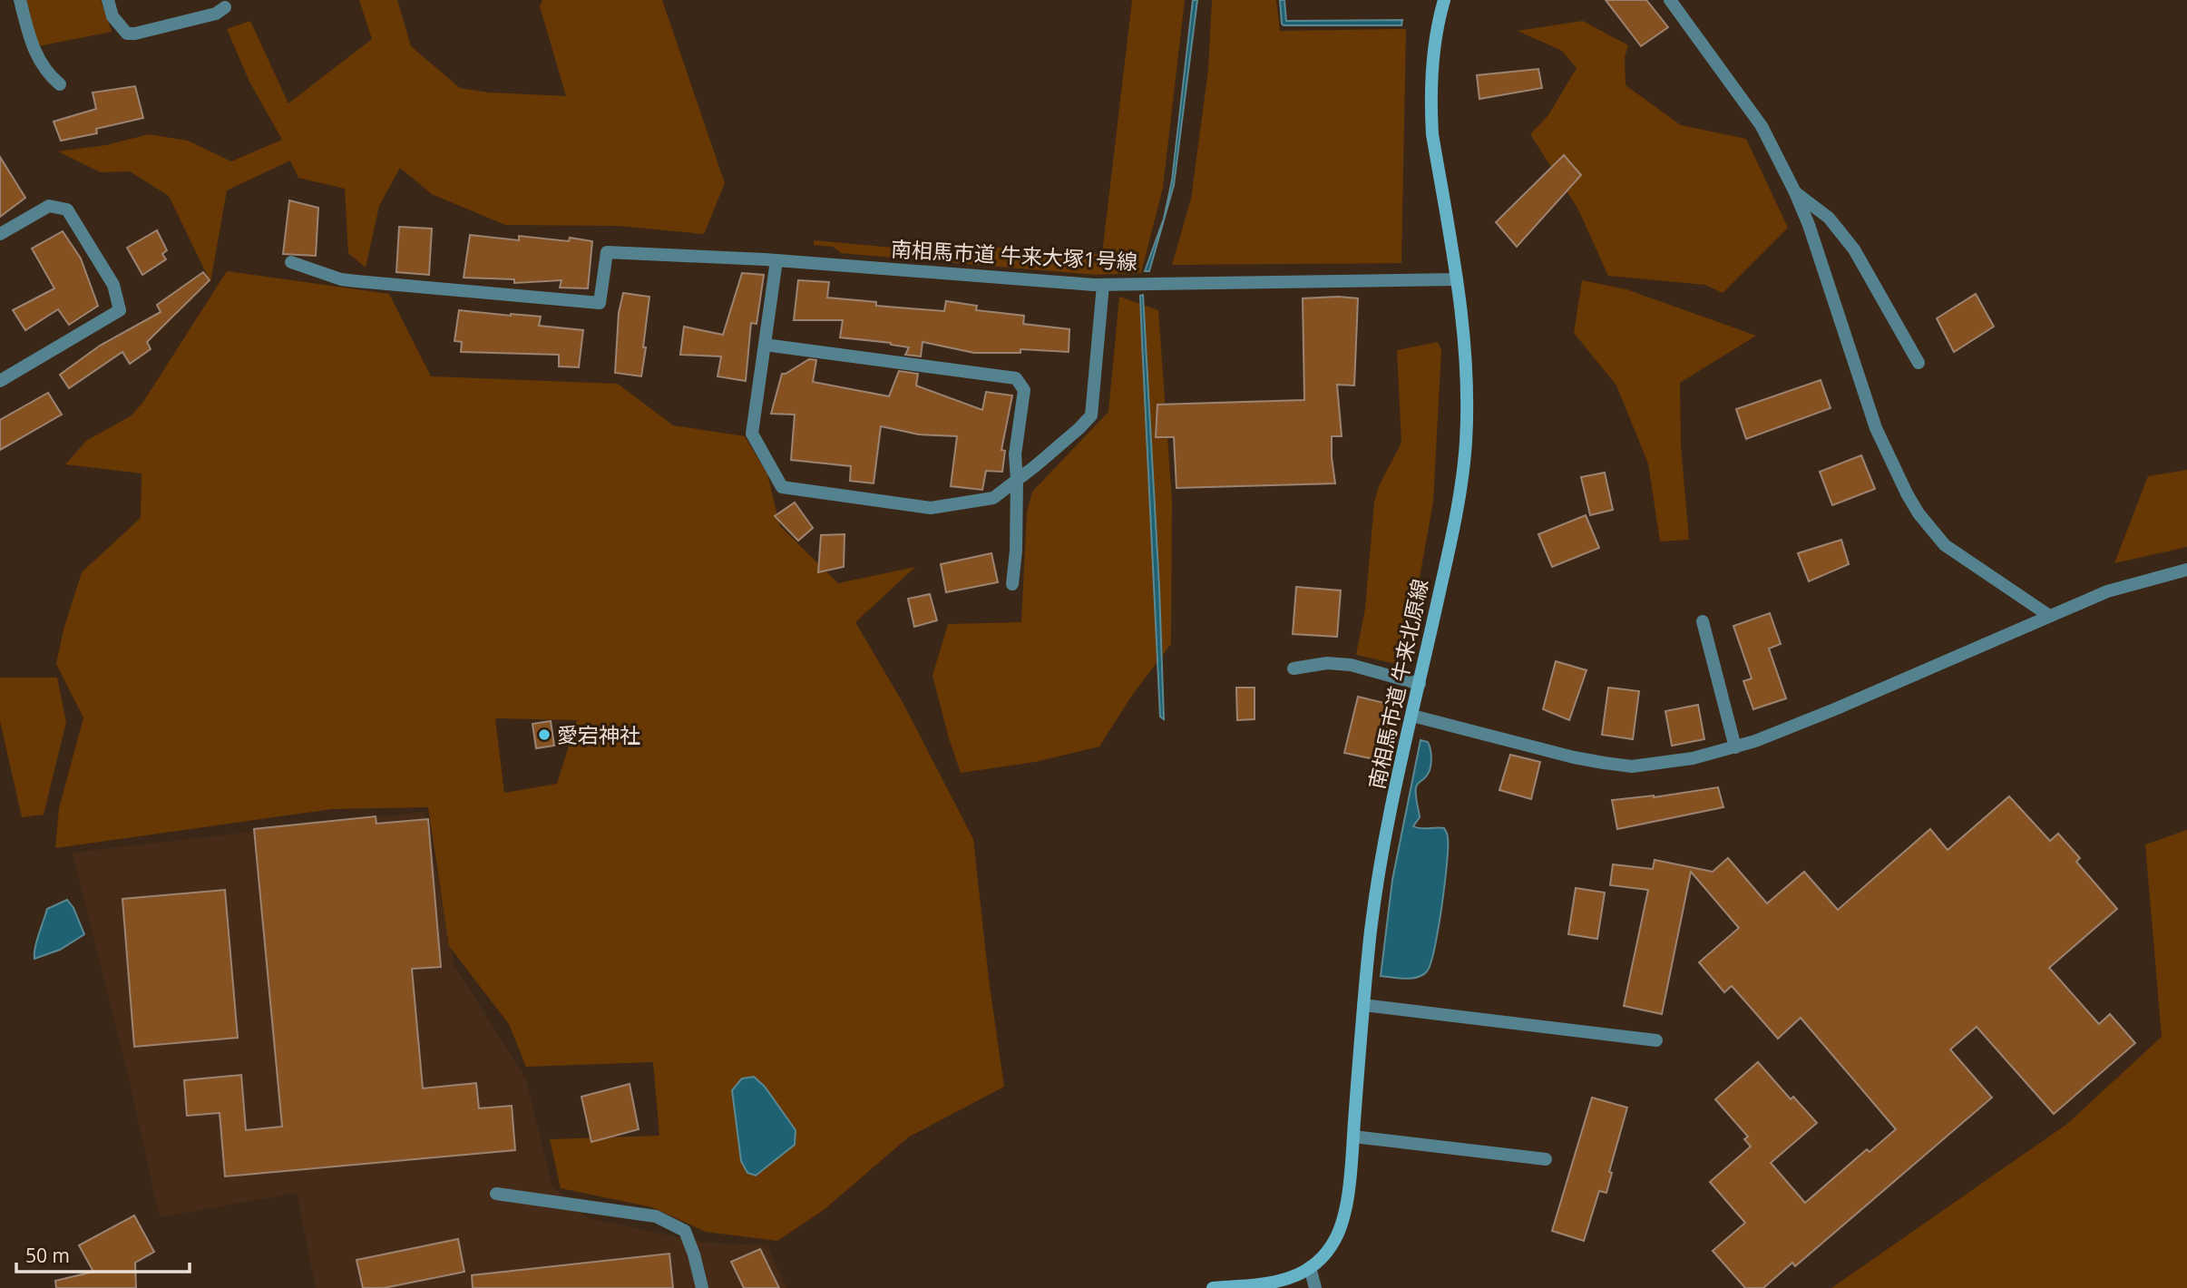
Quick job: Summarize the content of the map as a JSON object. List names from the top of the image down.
{
  "streets": {
    "street": ["南相馬市道 牛来大塚1号線", "南相馬市道 牛来北原線"]
  },
  "crossings": [
    ["南相馬市道 牛来大塚1号線", "南相馬市道 牛来北原線"]
  ],
  "places": ["愛宕神社"],
  "scale_bar": "50 m"
}
